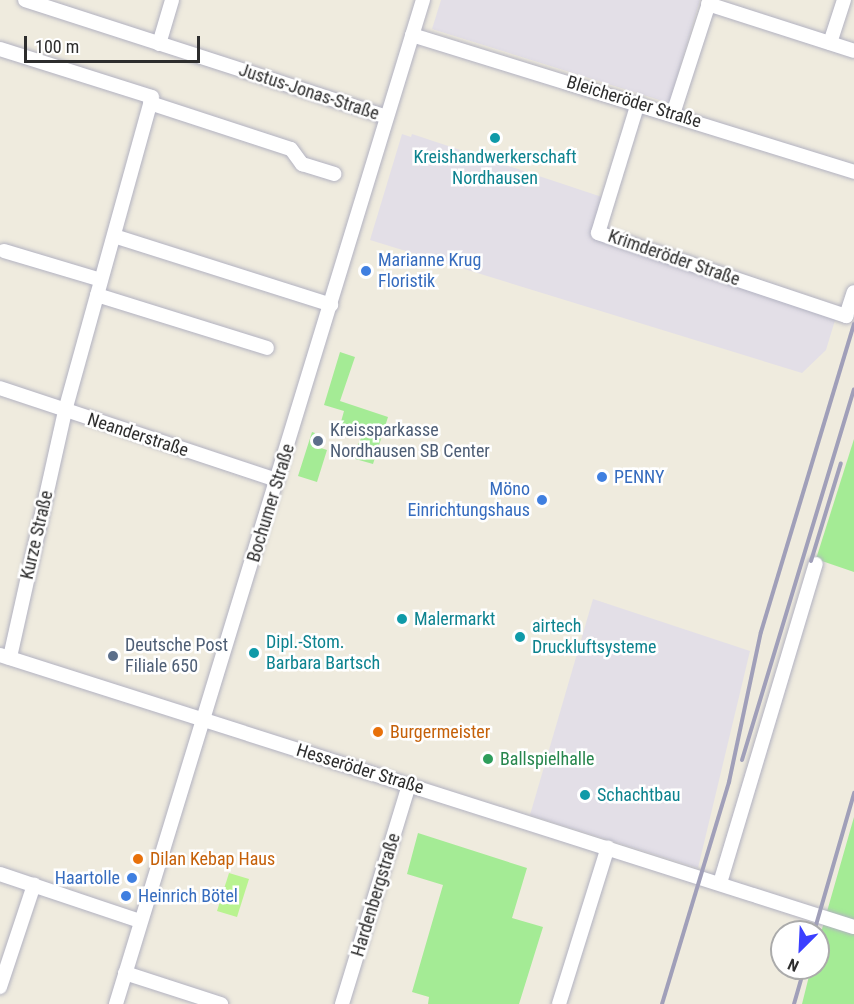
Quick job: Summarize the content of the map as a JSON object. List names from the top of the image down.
{
  "streets": {
    "street": [
      "Justus-Jonas-Straße",
      "Bleicheröder Straße",
      "Krimderöder Straße",
      "Neanderstraße",
      "Bochumer Straße",
      "Kurze Straße",
      "Hesseröder Straße",
      "Hardenbergstraße"
    ]
  },
  "crossings": [
    ["Justus-Jonas-Straße", "Bochumer Straße"],
    ["Bleicheröder Straße", "Krimderöder Straße"],
    ["Bleicheröder Straße", "Bochumer Straße"],
    ["Neanderstraße", "Bochumer Straße"],
    ["Neanderstraße", "Kurze Straße"],
    ["Bochumer Straße", "Hesseröder Straße"],
    ["Kurze Straße", "Hesseröder Straße"],
    ["Hesseröder Straße", "Hardenbergstraße"]
  ],
  "places": [
    "Kreishandwerkerschaft Nordhausen",
    "Marianne Krug Floristik",
    "Kreissparkasse Nordhausen SB Center",
    "PENNY",
    "Möno Einrichtungshaus",
    "Malermarkt",
    "airtech Druckluftsysteme",
    "Dipl.-Stom. Barbara Bartsch",
    "Deutsche Post Filiale 650",
    "Burgermeister",
    "Ballspielhalle",
    "Schachtbau",
    "Dilan Kebap Haus",
    "Haartolle",
    "Heinrich Bötel"
  ],
  "scale_bar": "100 m",
  "north": "bottom left"
}
